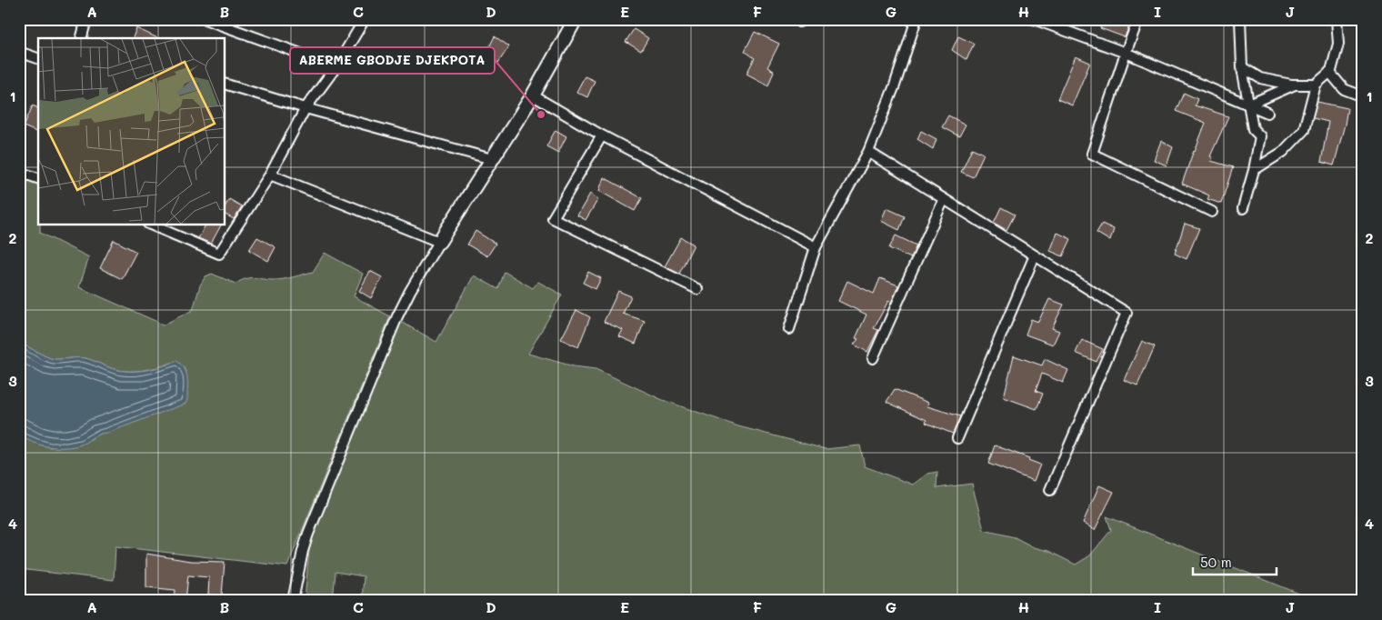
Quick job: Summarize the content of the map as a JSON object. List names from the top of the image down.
{
  "places": ["ABERME GBODJE DJEKPOTA"],
  "scale_bar": "50 m",
  "grid": {
    "columns": [
      "A",
      "B",
      "C",
      "D",
      "E",
      "F",
      "G",
      "H",
      "I",
      "J"
    ],
    "rows": [
      "1",
      "2",
      "3",
      "4"
    ]
  }
}
